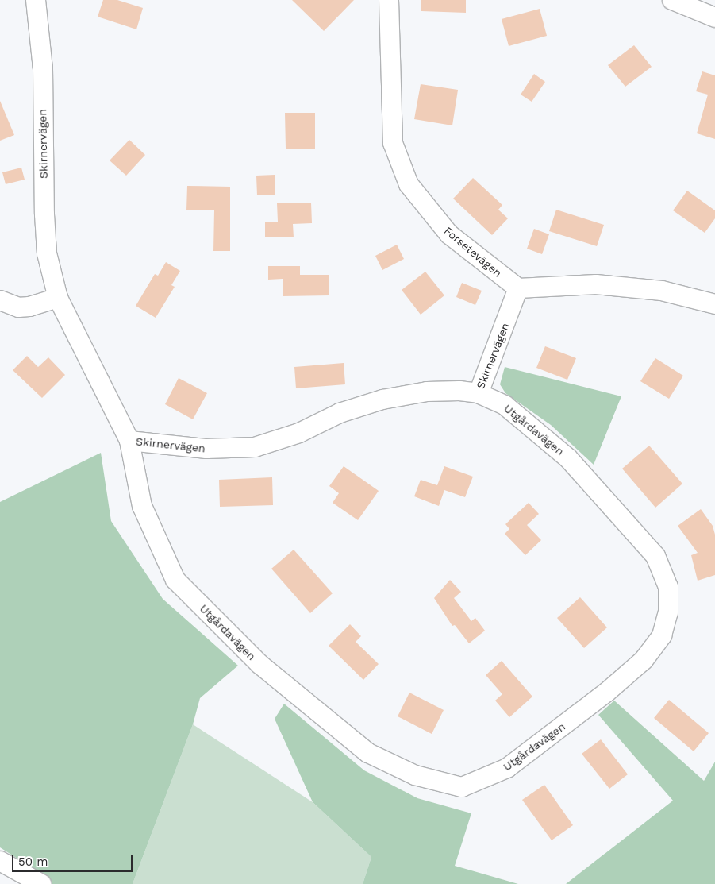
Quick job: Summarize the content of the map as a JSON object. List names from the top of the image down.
{
  "streets": {
    "street": ["Skirnervägen", "Forsetevägen", "Utgårdavägen"]
  },
  "crossings": [
    ["Skirnervägen", "Forsetevägen"],
    ["Skirnervägen", "Utgårdavägen"]
  ],
  "scale_bar": "50 m"
}
